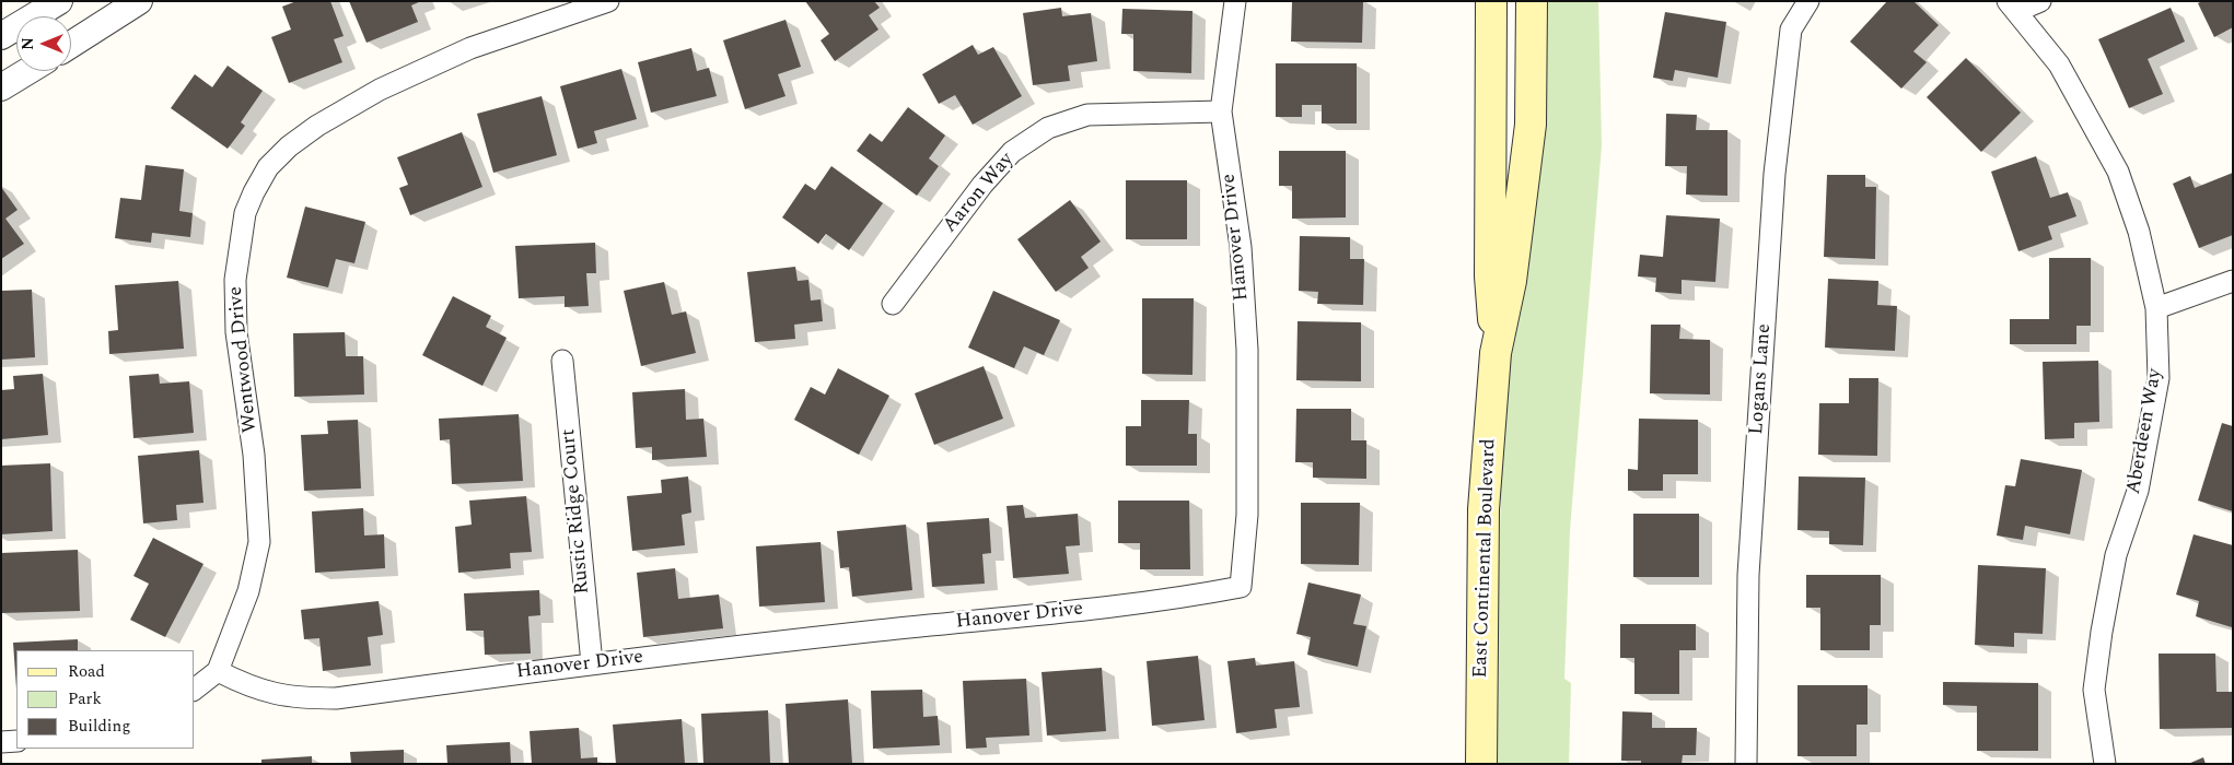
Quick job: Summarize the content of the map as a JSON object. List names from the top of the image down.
{
  "streets": {
    "main road": ["East Continental Boulevard"],
    "street": [
      "Aaron Way",
      "Hanover Drive",
      "Wentwood Drive",
      "Logans Lane",
      "Aberdeen Way",
      "Rustic Ridge Court"
    ]
  },
  "crossings": [
    ["Aaron Way", "Hanover Drive"],
    ["Hanover Drive", "Wentwood Drive"],
    ["Hanover Drive", "Rustic Ridge Court"]
  ],
  "legend": ["Road", "Park", "Building"],
  "north": "left"
}
